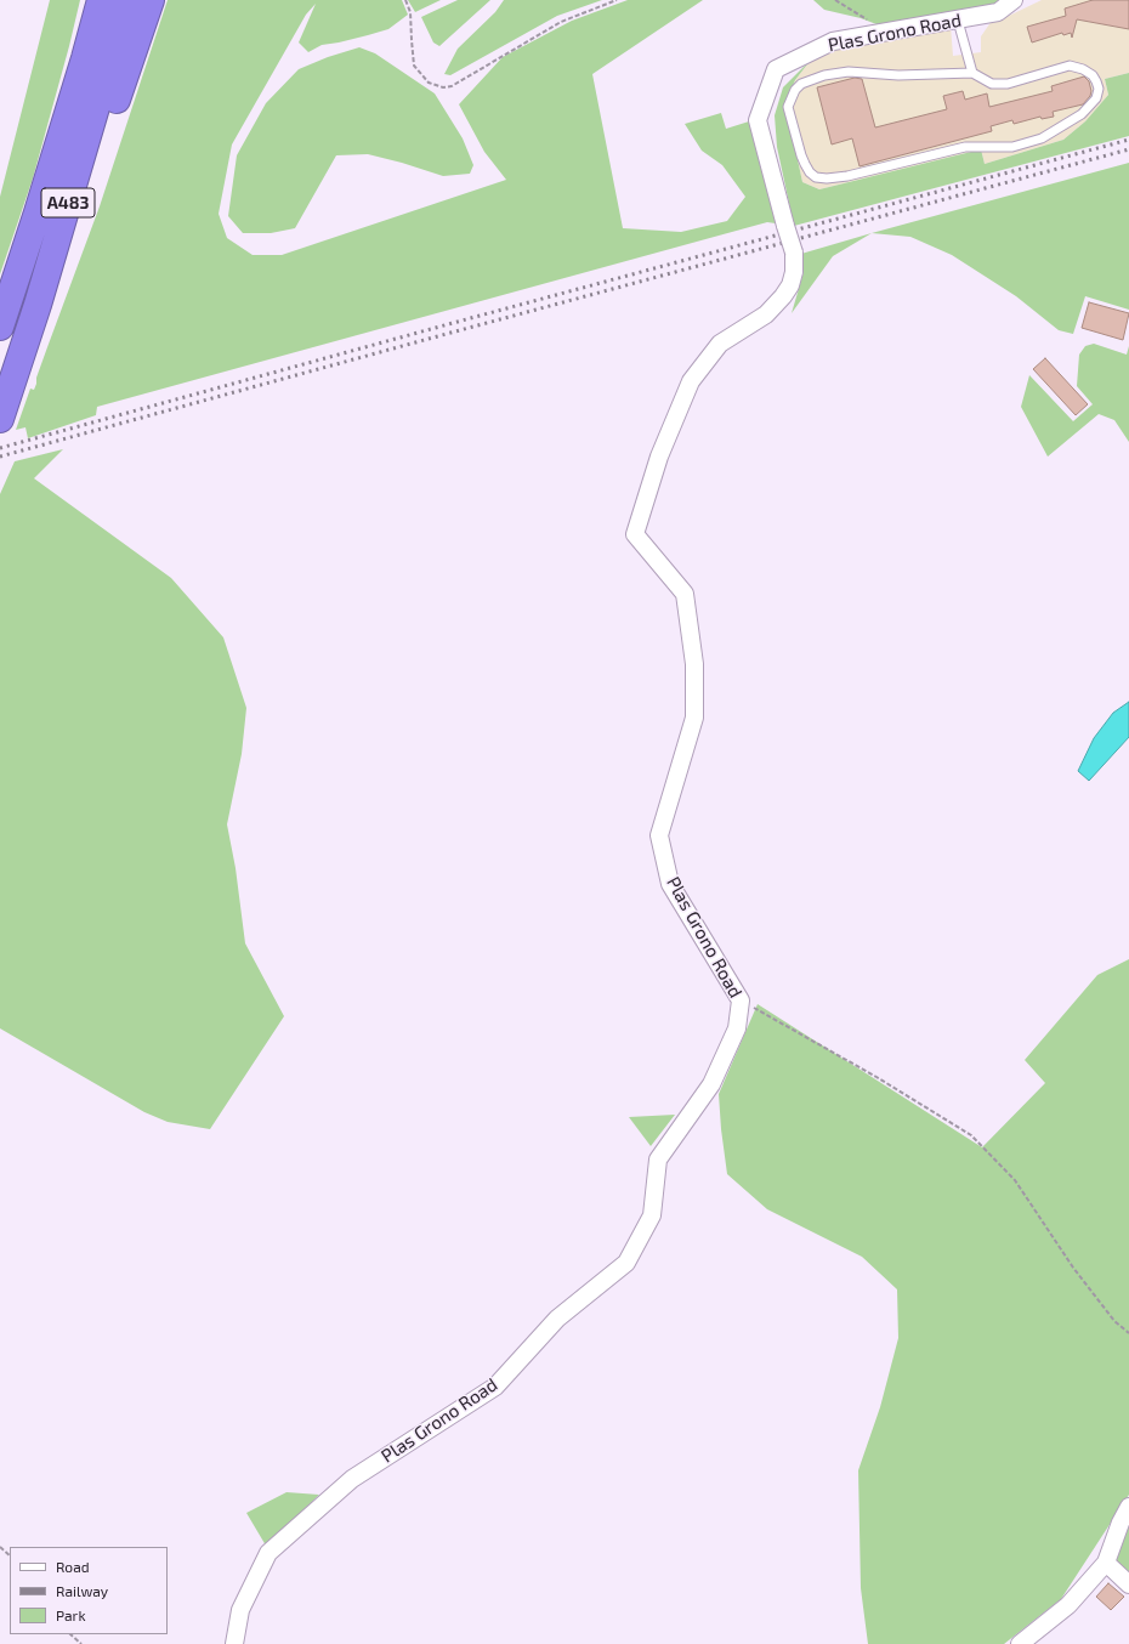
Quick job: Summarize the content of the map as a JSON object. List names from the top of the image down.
{
  "streets": {
    "highway": ["A483"],
    "street": ["Plas Grono Road"]
  },
  "legend": ["Road", "Railway", "Park"]
}
